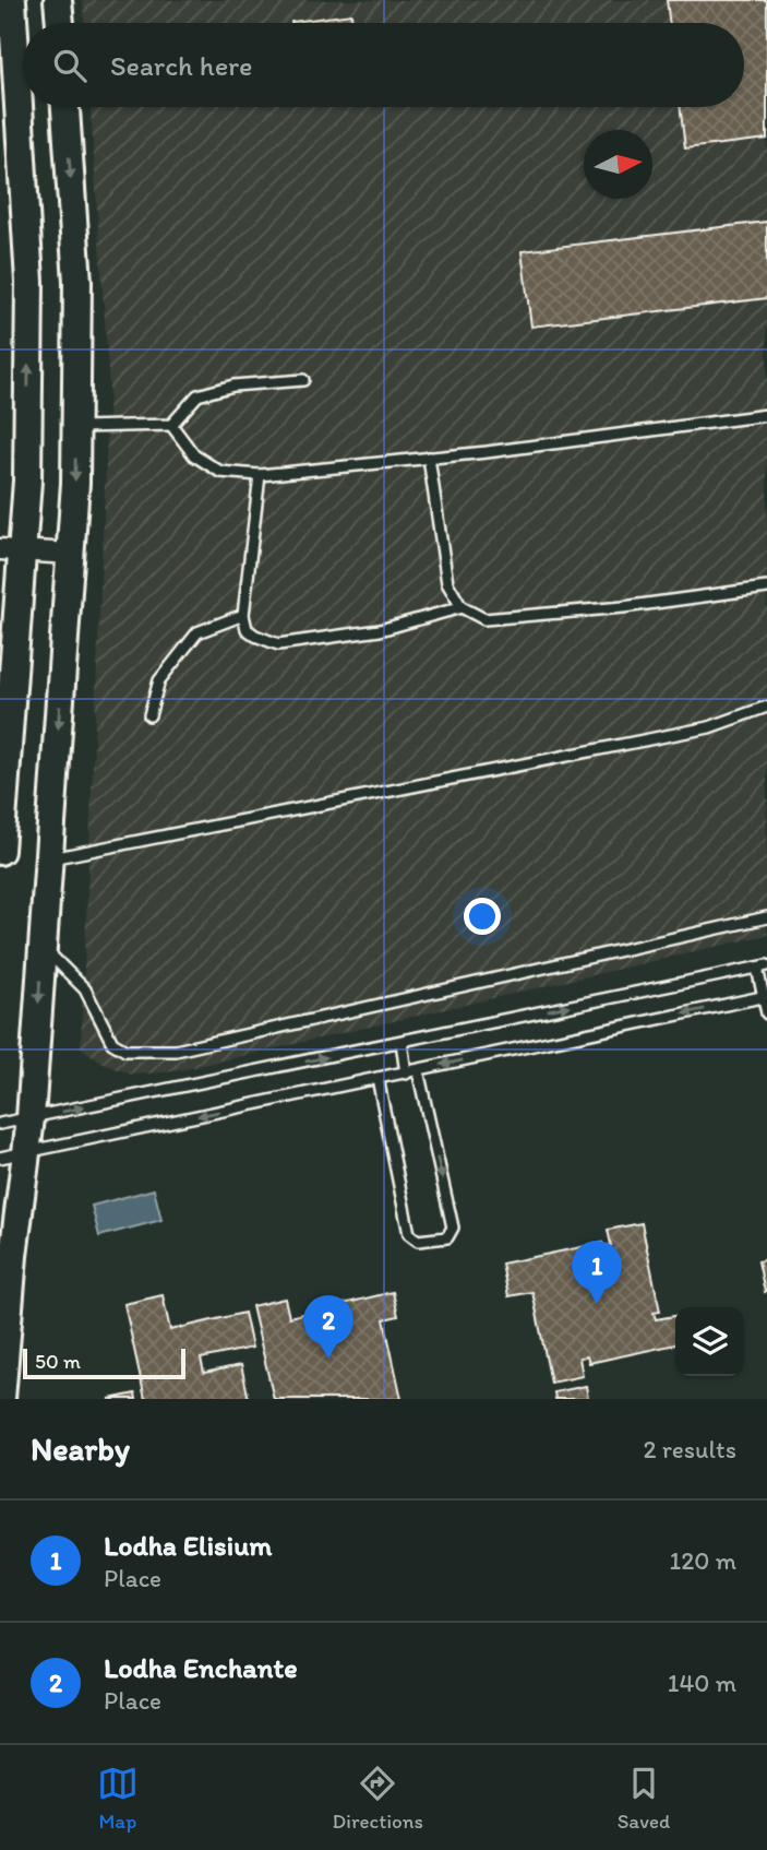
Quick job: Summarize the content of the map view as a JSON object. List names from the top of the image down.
{
  "scale_bar": "50 m",
  "north": "right",
  "page": {
    "search": "Search here",
    "pins": ["1", "2"],
    "scale": "50 m",
    "heading": ["Nearby", "2 results"],
    "list": [
      {
        "mark": "1",
        "name": "Lodha Elisium",
        "note": "Place",
        "value": "120 m"
      },
      {
        "mark": "2",
        "name": "Lodha Enchante",
        "note": "Place",
        "value": "140 m"
      }
    ],
    "nav": ["Map", "Directions", "Saved"]
  }
}
